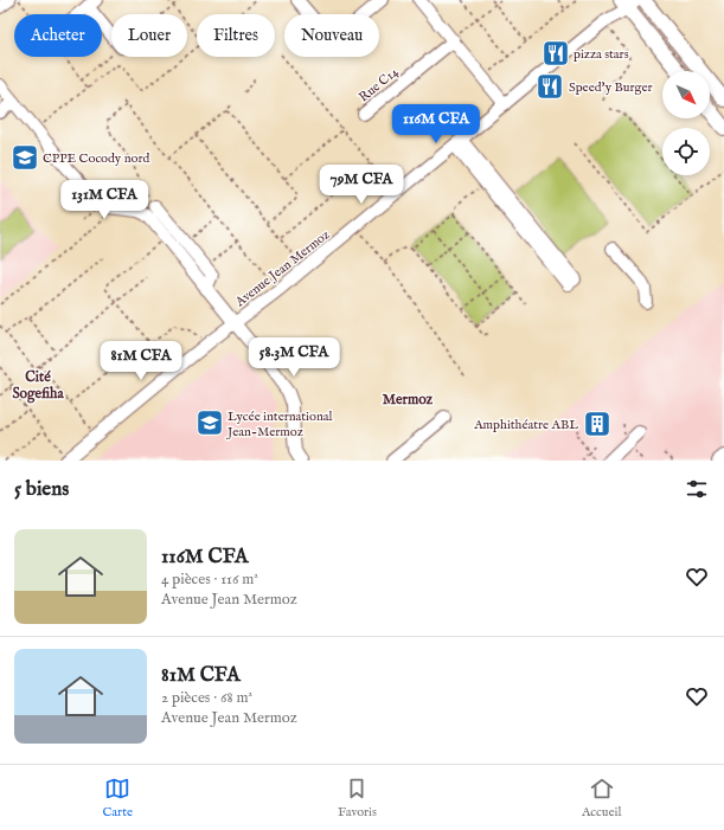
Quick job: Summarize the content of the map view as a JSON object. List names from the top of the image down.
{
  "streets": {
    "street": ["Rue C14", "Avenue Jean Mermoz"]
  },
  "districts": ["Cité Sogefiha", "Mermoz"],
  "places": {
    "restaurant": ["pizza stars", "Speed'y Burger"],
    "school or university": ["CPPE Cocody nord", "Lycée international Jean-Mermoz"],
    "building": ["Amphithéatre ABL"]
  },
  "north": "bottom right",
  "page": {
    "chip": [
      "Acheter",
      "Louer",
      "Filtres",
      "Nouveau"
    ],
    "price": [
      "116M CFA",
      "79M CFA",
      "131M CFA",
      "58.3M CFA",
      "81M CFA"
    ],
    "heading": "5 biens",
    "list": [
      {
        "name": "116M CFA",
        "note": "4 pièces · 116 m² · Avenue Jean Mermoz"
      },
      {
        "name": "81M CFA",
        "note": "2 pièces · 68 m² · Avenue Jean Mermoz"
      }
    ],
    "tabs": ["Carte", "Favoris", "Accueil"]
  }
}
